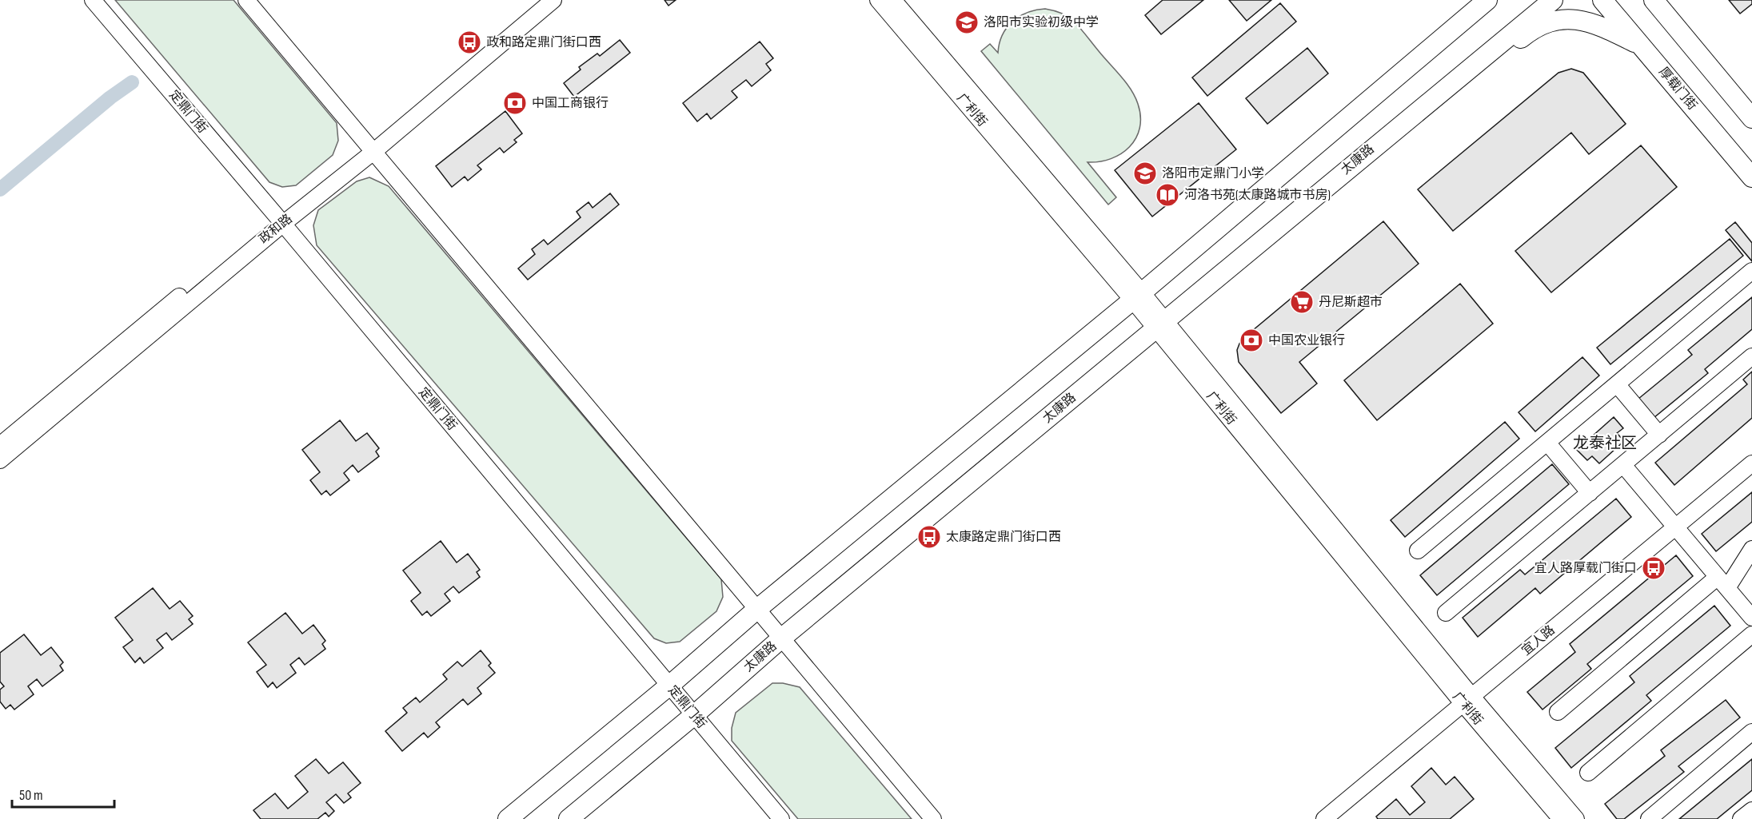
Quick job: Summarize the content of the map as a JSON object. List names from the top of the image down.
{
  "streets": {
    "main road": ["厚载门街", "太康路"],
    "street": [
      "广利街",
      "定鼎门街",
      "政和路",
      "宜人路"
    ]
  },
  "crossings": [
    ["广利街", "太康路"],
    ["广利街", "宜人路"],
    ["定鼎门街", "太康路"],
    ["定鼎门街", "政和路"]
  ],
  "districts": ["龙泰社区"],
  "places": {
    "school or university": ["洛阳市实验初级中学", "洛阳市定鼎门小学"],
    "bus stop": ["政和路定鼎门街口西", "太康路定鼎门街口西", "宜人路厚载门街口"],
    "bank": ["中国工商银行", "中国农业银行"],
    "library": ["河洛书苑(太康路城市书房)"],
    "supermarket": ["丹尼斯超市"]
  },
  "scale_bar": "50 m"
}
